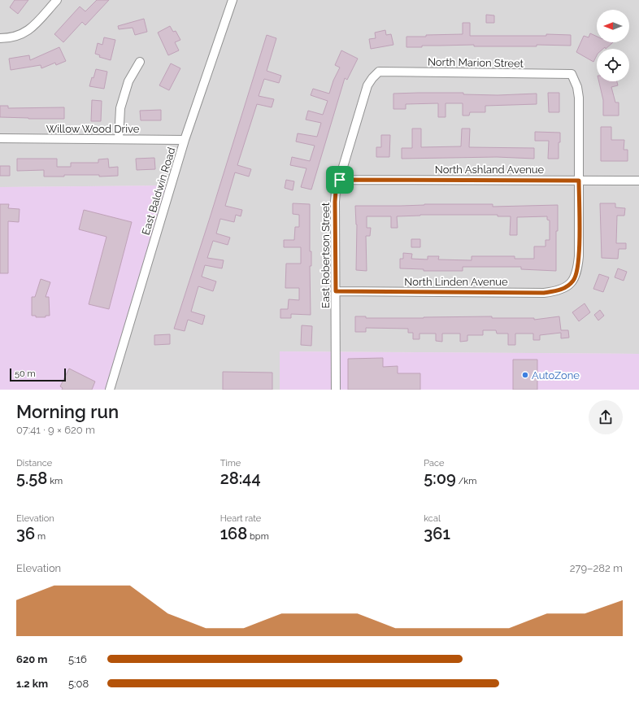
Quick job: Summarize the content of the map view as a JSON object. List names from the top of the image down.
{
  "streets": {
    "street": [
      "North Marion Street",
      "Willow Wood Drive",
      "North Ashland Avenue",
      "East Baldwin Road",
      "East Robertson Street",
      "North Linden Avenue"
    ]
  },
  "crossings": [
    ["North Marion Street", "North Ashland Avenue"],
    ["North Marion Street", "East Robertson Street"],
    ["North Marion Street", "North Linden Avenue"],
    ["Willow Wood Drive", "East Baldwin Road"],
    ["North Ashland Avenue", "East Robertson Street"],
    ["North Ashland Avenue", "North Linden Avenue"],
    ["East Robertson Street", "North Linden Avenue"]
  ],
  "places": ["AutoZone"],
  "scale_bar": "50 m",
  "north": "left",
  "page": {
    "scale": "50 m",
    "heading": ["Morning run", "07:41 · 9 × 620 m"],
    "stats": [
      ["Distance", "5.58 km"],
      ["Time", "28:44"],
      ["Pace", "5:09 /km"],
      ["Elevation", "36 m"],
      ["Heart rate", "168 bpm"],
      ["kcal", "361"]
    ],
    "chart": ["Elevation", "279–282 m"],
    "list": [
      {
        "name": "620 m",
        "note": "5:16"
      },
      {
        "name": "1.2 km",
        "note": "5:08"
      }
    ]
  }
}
